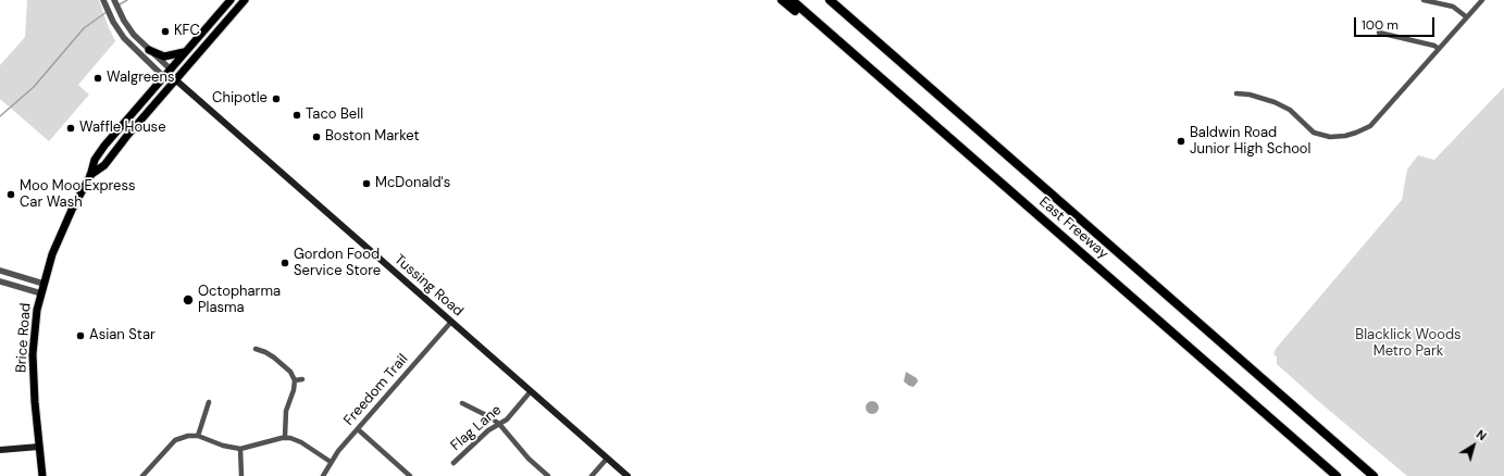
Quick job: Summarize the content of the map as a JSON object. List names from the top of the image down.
{
  "streets": {
    "highway": ["East Freeway"],
    "main road": ["Tussing Road", "Brice Road"],
    "street": ["Freedom Trail", "Flag Lane"]
  },
  "crossings": [
    ["Tussing Road", "Brice Road"],
    ["Tussing Road", "Freedom Trail"],
    ["Tussing Road", "Flag Lane"]
  ],
  "parks": ["Blacklick Woods Metro Park"],
  "places": [
    "KFC",
    "Walgreens",
    "Chipotle",
    "Taco Bell",
    "Waffle House",
    "Boston Market",
    "Baldwin Road Junior High School",
    "McDonald's",
    "Moo Moo Express Car Wash",
    "Gordon Food Service Store",
    "Octopharma Plasma",
    "Asian Star"
  ],
  "scale_bar": "100 m",
  "north": "top right"
}
